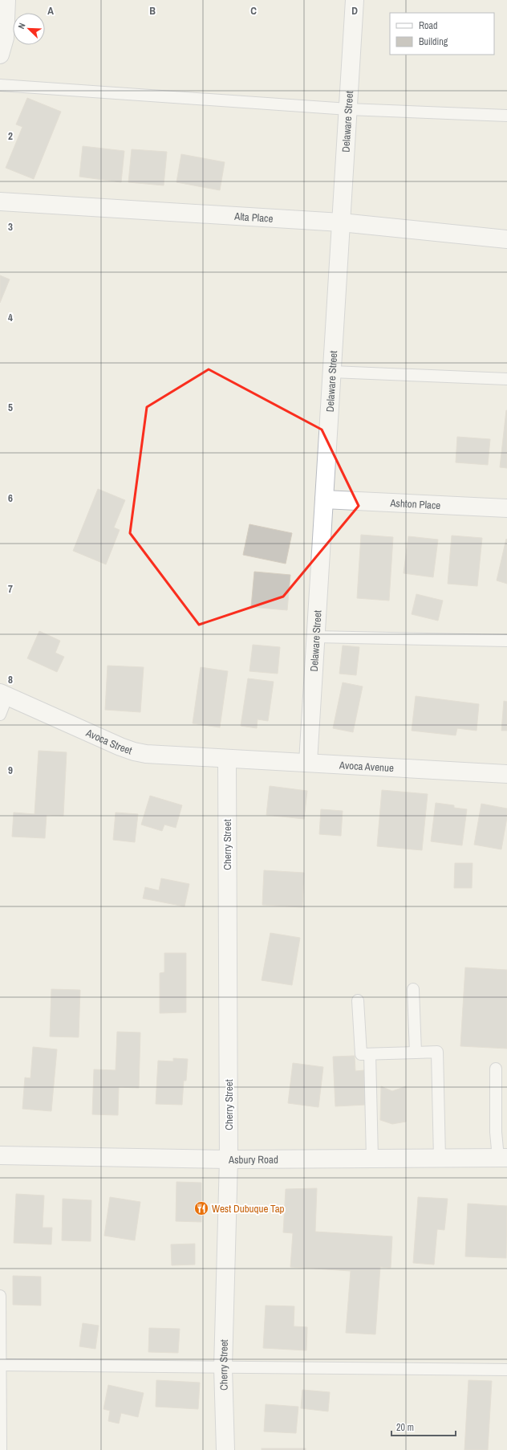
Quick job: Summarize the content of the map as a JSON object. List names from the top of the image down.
{
  "streets": {
    "street": [
      "Delaware Street",
      "Alta Place",
      "Ashton Place",
      "Avoca Street",
      "Avoca Avenue",
      "Cherry Street",
      "Asbury Road"
    ]
  },
  "crossings": [
    ["Delaware Street", "Alta Place"],
    ["Delaware Street", "Ashton Place"],
    ["Delaware Street", "Avoca Avenue"],
    ["Avoca Street", "Avoca Avenue"],
    ["Avoca Street", "Cherry Street"],
    ["Avoca Avenue", "Cherry Street"],
    ["Cherry Street", "Asbury Road"]
  ],
  "places": {
    "restaurant": ["West Dubuque Tap"]
  },
  "legend": ["Road", "Building"],
  "scale_bar": "20 m",
  "north": "top left",
  "grid": {
    "columns": [
      "A",
      "B",
      "C",
      "D"
    ],
    "rows": [
      "2",
      "3",
      "4",
      "5",
      "6",
      "7",
      "8",
      "9"
    ]
  }
}
